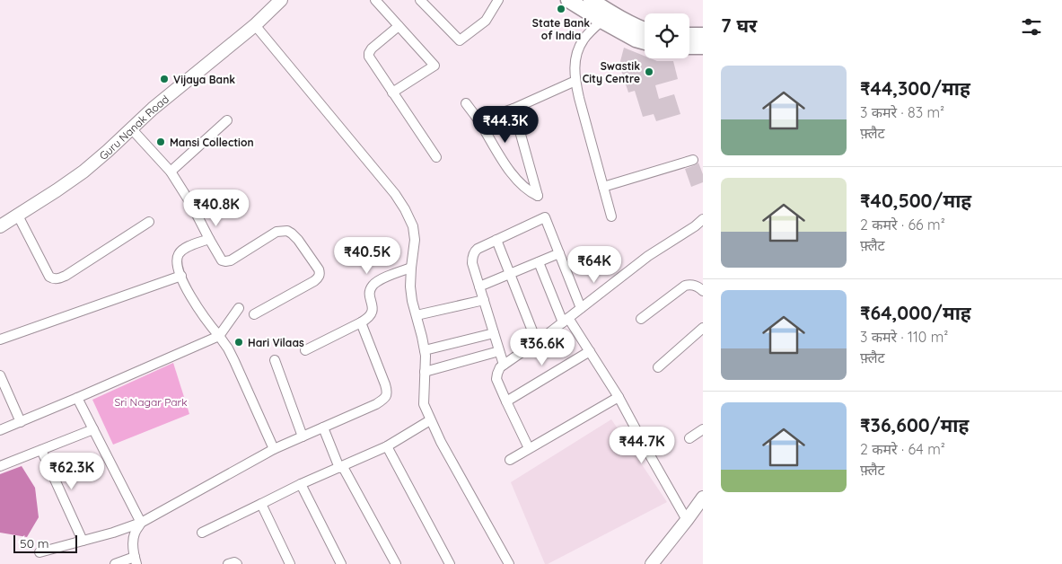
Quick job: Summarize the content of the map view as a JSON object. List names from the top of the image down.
{
  "streets": {
    "street": ["Guru Nanak Road"]
  },
  "parks": ["Sri Nagar Park"],
  "places": [
    "State Bank of India",
    "Swastik City Centre",
    "Vijaya Bank",
    "Mansi Collection",
    "Hari Vilaas"
  ],
  "scale_bar": "50 m",
  "page": {
    "heading": "7 घर",
    "list": [
      {
        "name": "₹44,300/माह",
        "note": "3 कमरे · 83 m² · फ़्लैट"
      },
      {
        "name": "₹40,500/माह",
        "note": "2 कमरे · 66 m² · फ़्लैट"
      },
      {
        "name": "₹64,000/माह",
        "note": "3 कमरे · 110 m² · फ़्लैट"
      },
      {
        "name": "₹36,600/माह",
        "note": "2 कमरे · 64 m² · फ़्लैट"
      }
    ],
    "price": [
      "₹44.3K",
      "₹40.8K",
      "₹40.5K",
      "₹64K",
      "₹36.6K",
      "₹44.7K",
      "₹62.3K"
    ],
    "scale": "50 m"
  }
}
